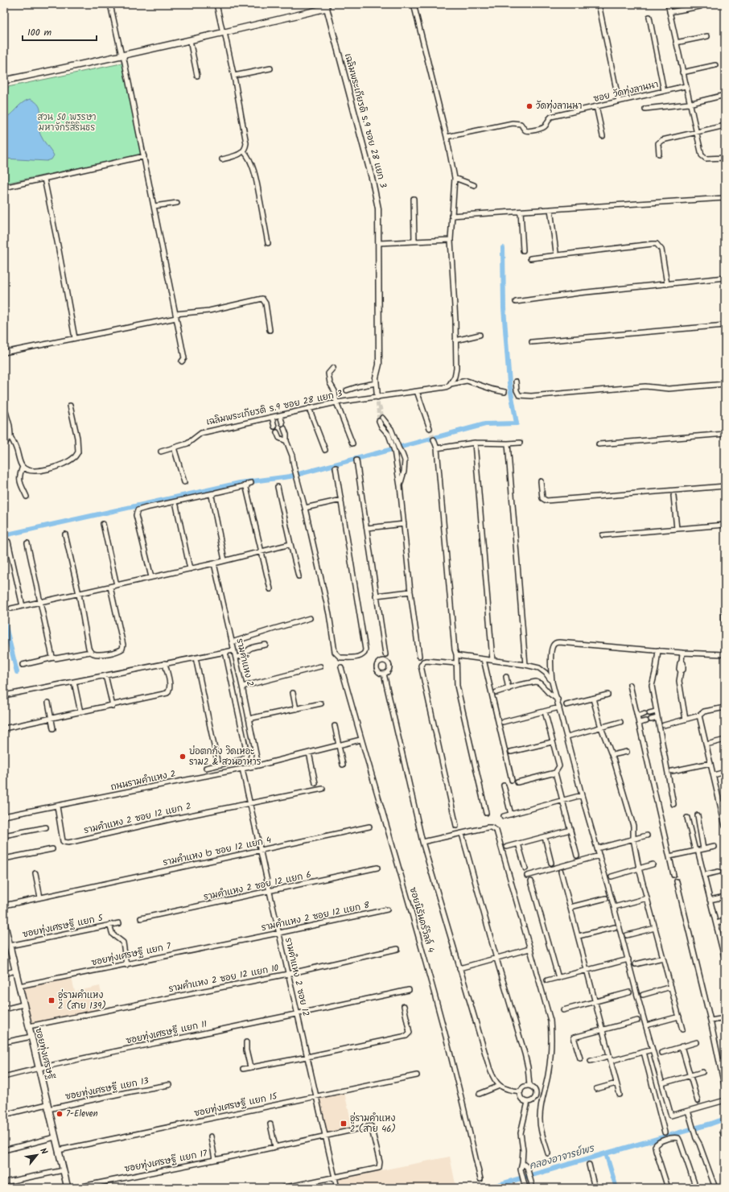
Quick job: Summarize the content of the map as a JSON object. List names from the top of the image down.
{
  "streets": {
    "main road": ["ซอยทุ่งเศรษฐี"],
    "street": [
      "ซอย วัดทุ่งลานนา",
      "เฉลิมพระเกียรติ ร.9 ซอย 28 แยก 3",
      "รามคำแหง 2",
      "ถนนรามคำแหง 2",
      "รามคำแหง 2 ซอย 12 แยก 2",
      "รามคำแหง ๒ ซอย 12 แยก 4",
      "รามคำแหง 2 ซอย 12 แยก 6",
      "รามคำแหง 2 ซอย 12 แยก 8",
      "ซอยนิรันดร์วิลล์ 4",
      "ซอยทุ่งเศรษฐี แยก 5",
      "ซอยทุ่งเศรษฐี แยก 7",
      "รามคำแหง 2 ซอย 12",
      "รามคำแหง 2 ซอย 12 แยก 10",
      "ซอยทุ่งเศรษฐี แยก 11",
      "ซอยทุ่งเศรษฐี แยก 13",
      "ซอยทุ่งเศรษฐี แยก 15",
      "ซอยทุ่งเศรษฐี แยก 17"
    ]
  },
  "crossings": [
    ["รามคำแหง 2", "ถนนรามคำแหง 2"],
    ["ถนนรามคำแหง 2", "รามคำแหง 2 ซอย 12 แยก 2"],
    ["ถนนรามคำแหง 2", "ซอยนิรันดร์วิลล์ 4"],
    ["ถนนรามคำแหง 2", "รามคำแหง 2 ซอย 12"],
    ["รามคำแหง 2 ซอย 12 แยก 2", "รามคำแหง 2 ซอย 12"],
    ["รามคำแหง ๒ ซอย 12 แยก 4", "รามคำแหง 2 ซอย 12"],
    ["รามคำแหง 2 ซอย 12 แยก 6", "รามคำแหง 2 ซอย 12"],
    ["รามคำแหง 2 ซอย 12 แยก 8", "ซอยทุ่งเศรษฐี แยก 7"],
    ["รามคำแหง 2 ซอย 12 แยก 8", "รามคำแหง 2 ซอย 12"],
    ["ซอยทุ่งเศรษฐี แยก 5", "ซอยทุ่งเศรษฐี"],
    ["ซอยทุ่งเศรษฐี แยก 7", "ซอยทุ่งเศรษฐี"],
    ["รามคำแหง 2 ซอย 12", "รามคำแหง 2 ซอย 12 แยก 10"],
    ["รามคำแหง 2 ซอย 12", "ซอยทุ่งเศรษฐี แยก 11"],
    ["รามคำแหง 2 ซอย 12", "ซอยทุ่งเศรษฐี แยก 15"],
    ["รามคำแหง 2 ซอย 12", "ซอยทุ่งเศรษฐี แยก 17"],
    ["รามคำแหง 2 ซอย 12 แยก 10", "ซอยทุ่งเศรษฐี"],
    ["ซอยทุ่งเศรษฐี แยก 11", "ซอยทุ่งเศรษฐี"],
    ["ซอยทุ่งเศรษฐี", "ซอยทุ่งเศรษฐี แยก 13"],
    ["ซอยทุ่งเศรษฐี", "ซอยทุ่งเศรษฐี แยก 15"]
  ],
  "water": ["คลองอาจารย์พร"],
  "parks": ["สวน 50 พรรษา มหาจักรีสิรินธร"],
  "places": {
    "other": ["วัดทุ่งลานนา", "บ่อตกกุ้ง วิดเหอะ ราม2 & สวนอาหาร", "7-Eleven"],
    "transit": ["อู่รามคำแหง 2 (สาย 139)", "อู่รามคำแหง 2 (สาย 46)"]
  },
  "scale_bar": "100 m",
  "north": "top right"
}
